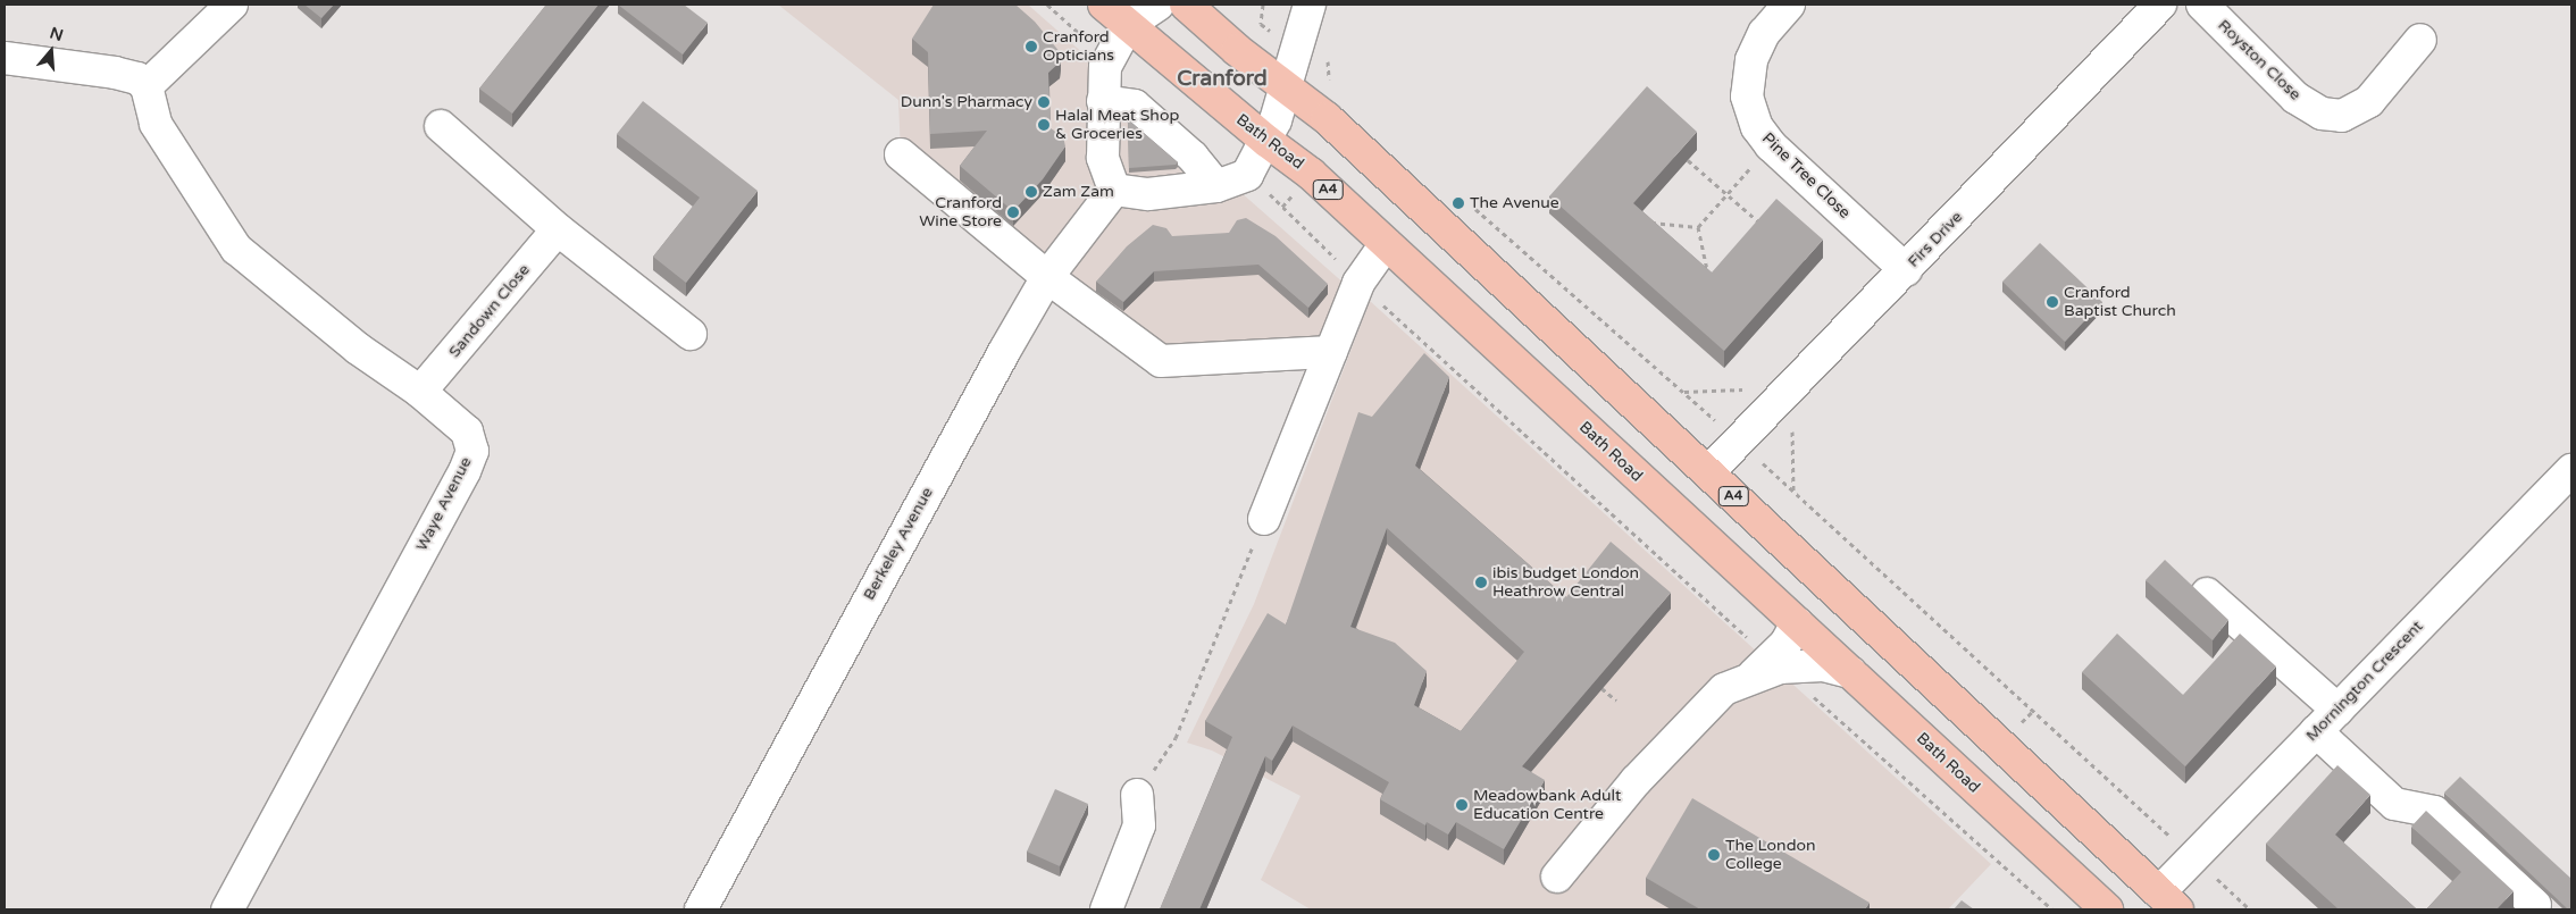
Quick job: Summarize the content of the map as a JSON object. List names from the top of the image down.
{
  "streets": {
    "highway": ["Bath Road", "A4"],
    "street": [
      "Royston Close",
      "Pine Tree Close",
      "Firs Drive",
      "Sandown Close",
      "Waye Avenue",
      "Berkeley Avenue",
      "Mornington Crescent"
    ]
  },
  "crossings": [
    ["Pine Tree Close", "Firs Drive"],
    ["A4", "Firs Drive"],
    ["A4", "Mornington Crescent"],
    ["Sandown Close", "Waye Avenue"]
  ],
  "districts": ["Cranford"],
  "places": [
    "Cranford Opticians",
    "Dunn's Pharmacy",
    "Halal Meat Shop & Groceries",
    "Zam Zam",
    "The Avenue",
    "Cranford Wine Store",
    "Cranford Baptist Church",
    "ibis budget London Heathrow Central",
    "Meadowbank Adult Education Centre",
    "The London College"
  ],
  "north": "top"
}
